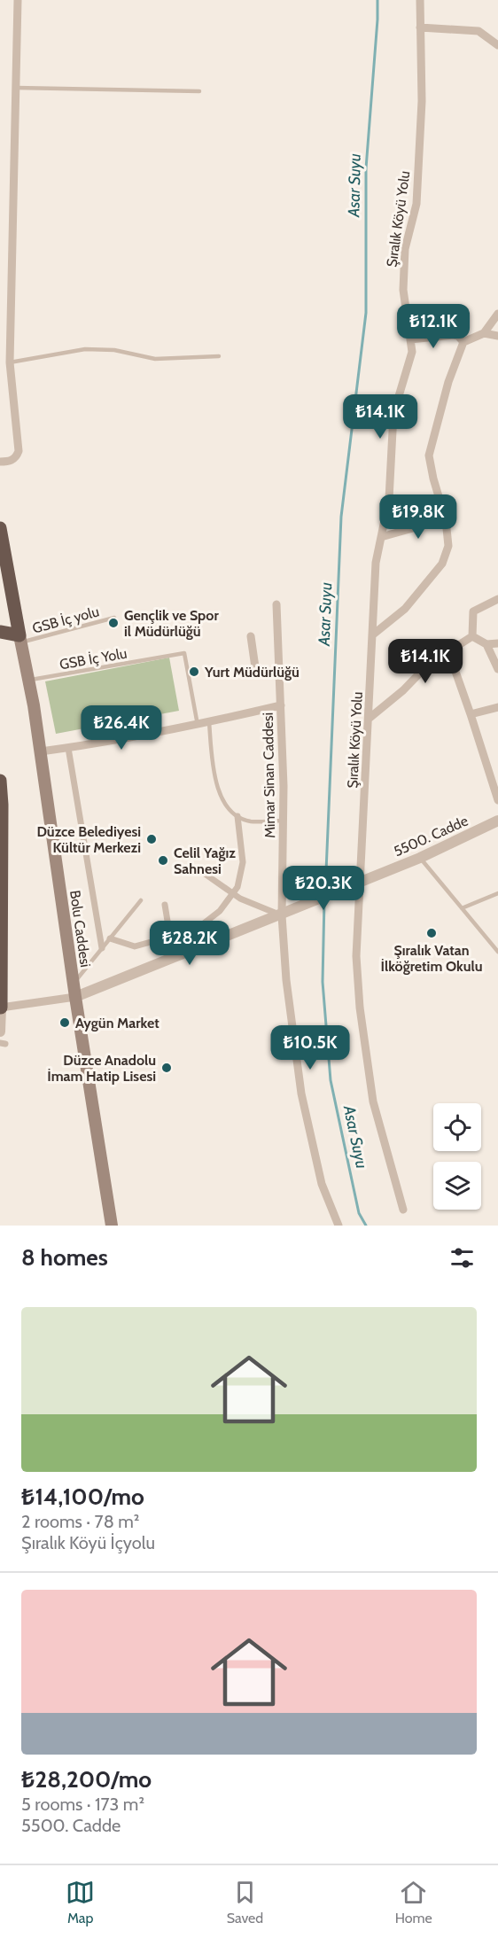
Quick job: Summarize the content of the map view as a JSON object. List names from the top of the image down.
{
  "streets": {
    "main road": ["Bolu Caddesi"],
    "street": ["Şıralık Köyü Yolu", "Mimar Sinan Caddesi", "5500. Cadde"],
    "lane": ["GSB İç yolu", "GSB İç Yolu"]
  },
  "crossings": [
    ["Şıralık Köyü Yolu", "5500. Cadde"],
    ["GSB İç yolu", "Bolu Caddesi"],
    ["GSB İç Yolu", "Bolu Caddesi"],
    ["Mimar Sinan Caddesi", "5500. Cadde"]
  ],
  "water": ["Asar Suyu"],
  "places": [
    "Gençlik ve Spor il Müdürlüğü",
    "Yurt Müdürlüğü",
    "Düzce Belediyesi Kültür Merkezi",
    "Celil Yağız Sahnesi",
    "Şıralık Vatan İlköğretim Okulu",
    "Aygün Market",
    "Düzce Anadolu İmam Hatip Lisesi"
  ],
  "page": {
    "price": [
      "₺12.1K",
      "₺14.1K",
      "₺19.8K",
      "₺14.1K",
      "₺26.4K",
      "₺20.3K",
      "₺28.2K",
      "₺10.5K"
    ],
    "heading": "8 homes",
    "list": [
      {
        "name": "₺14,100/mo",
        "note": "2 rooms · 78 m² · Şıralık Köyü İçyolu"
      },
      {
        "name": "₺28,200/mo",
        "note": "5 rooms · 173 m² · 5500. Cadde"
      }
    ],
    "tabs": ["Map", "Saved", "Home"]
  }
}
